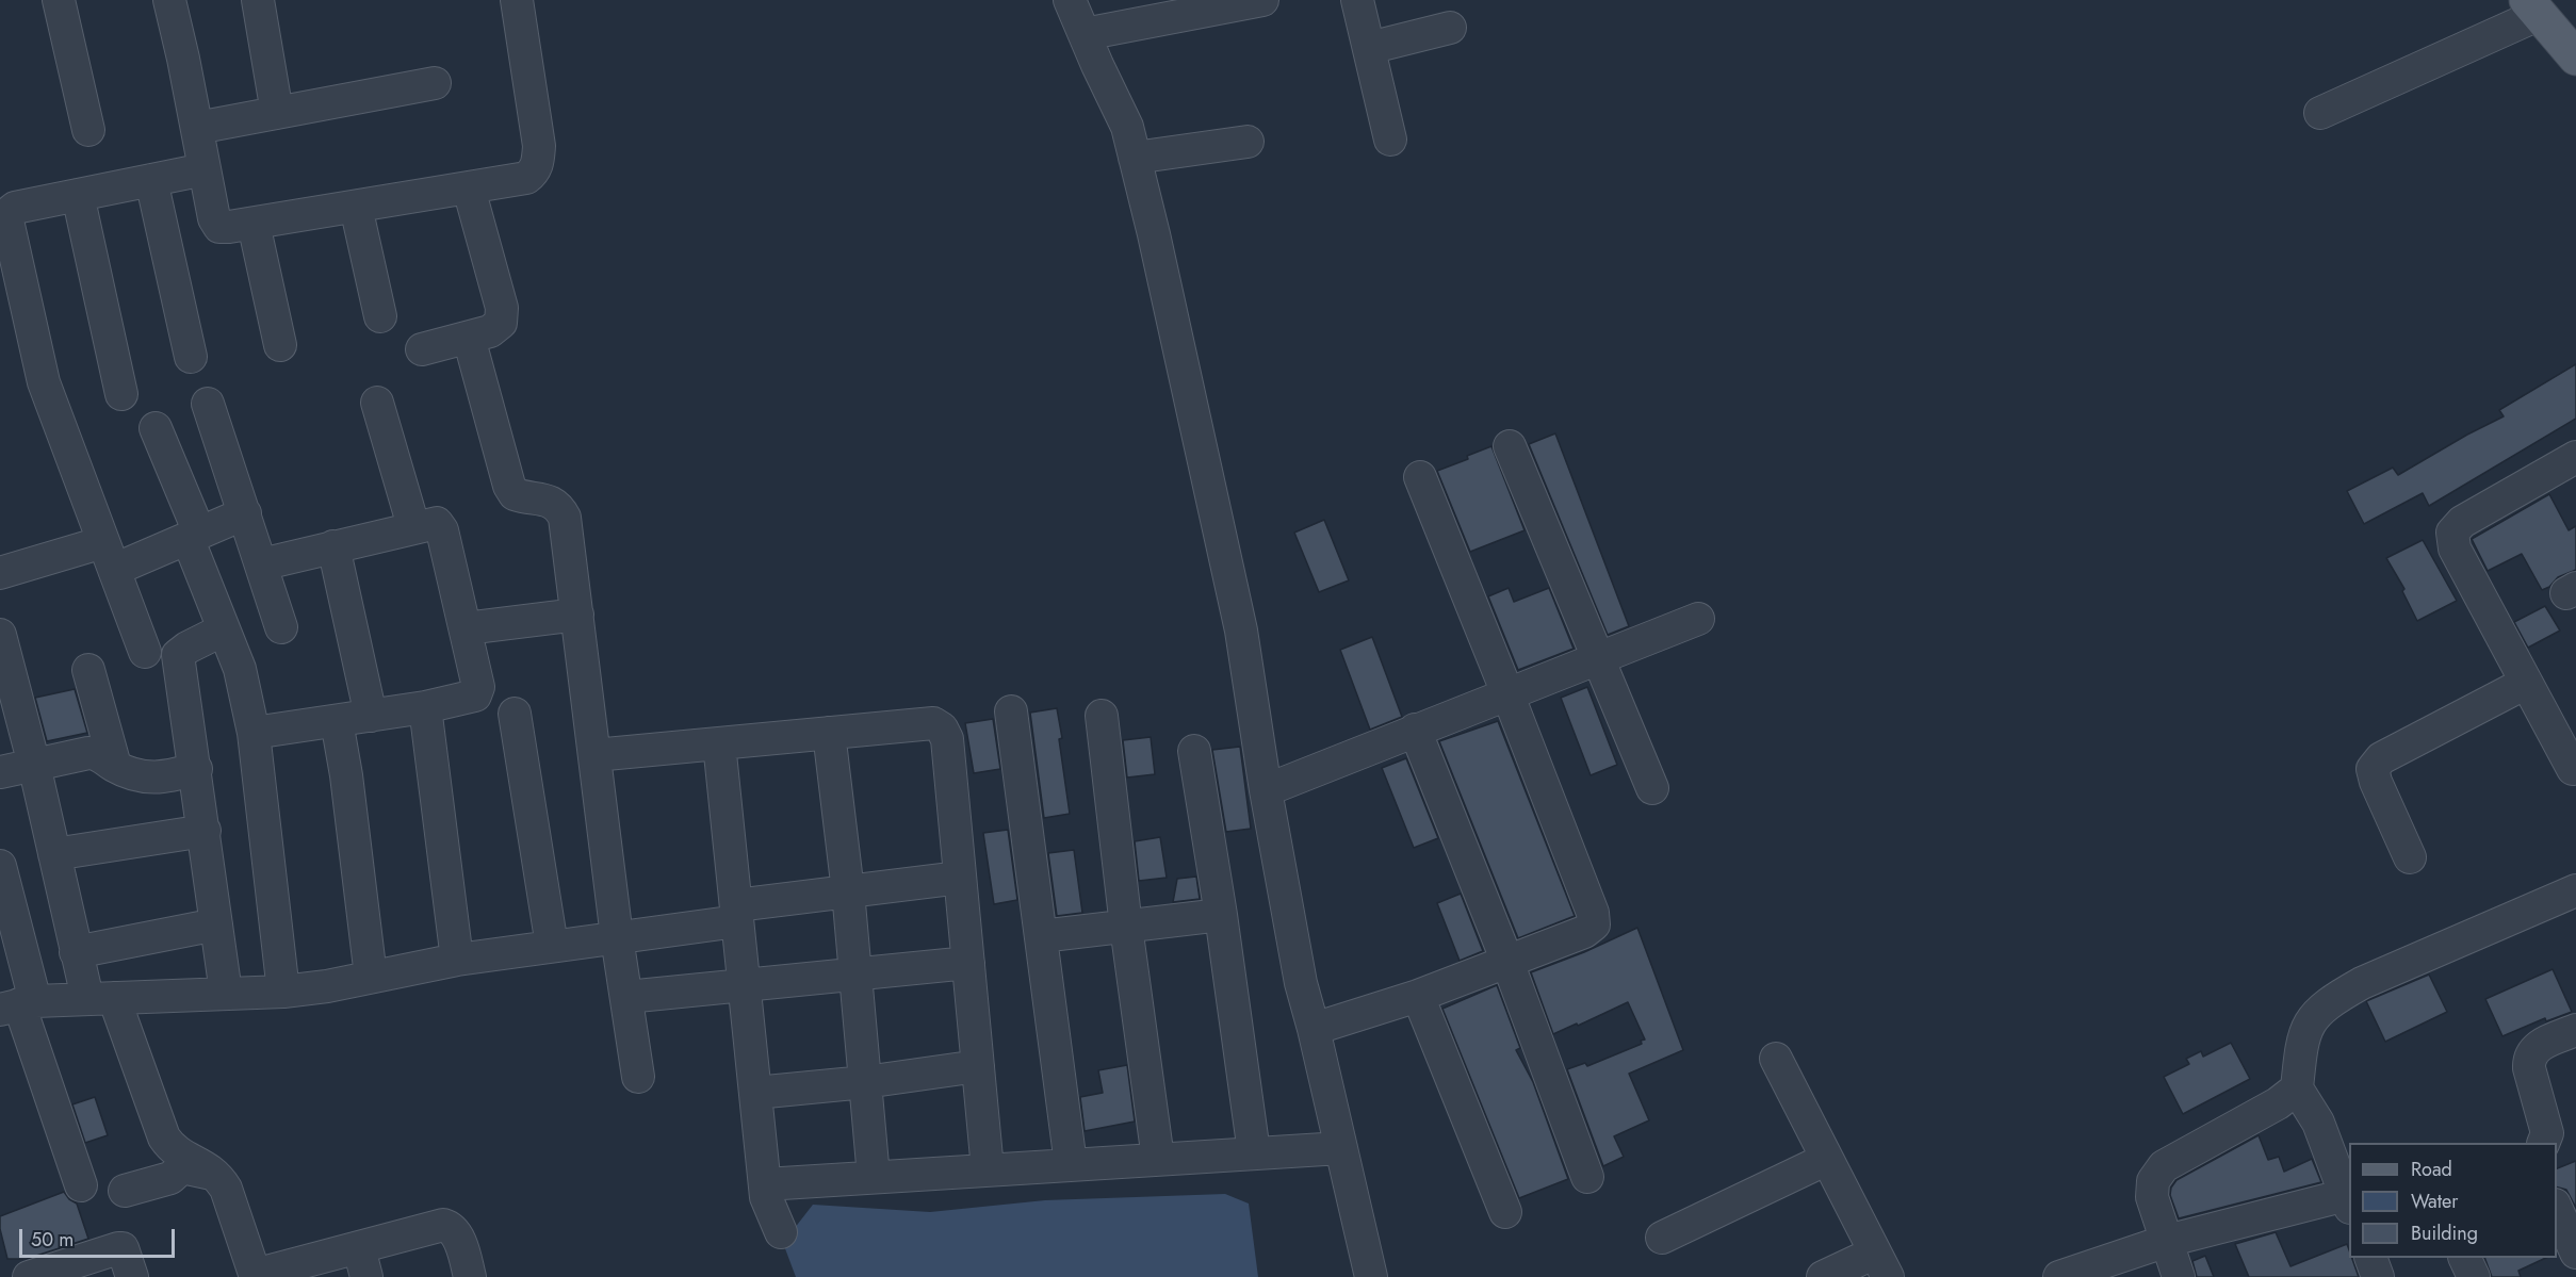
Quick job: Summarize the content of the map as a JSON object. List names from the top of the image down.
{
  "legend": ["Road", "Water", "Building"],
  "scale_bar": "50 m"
}
